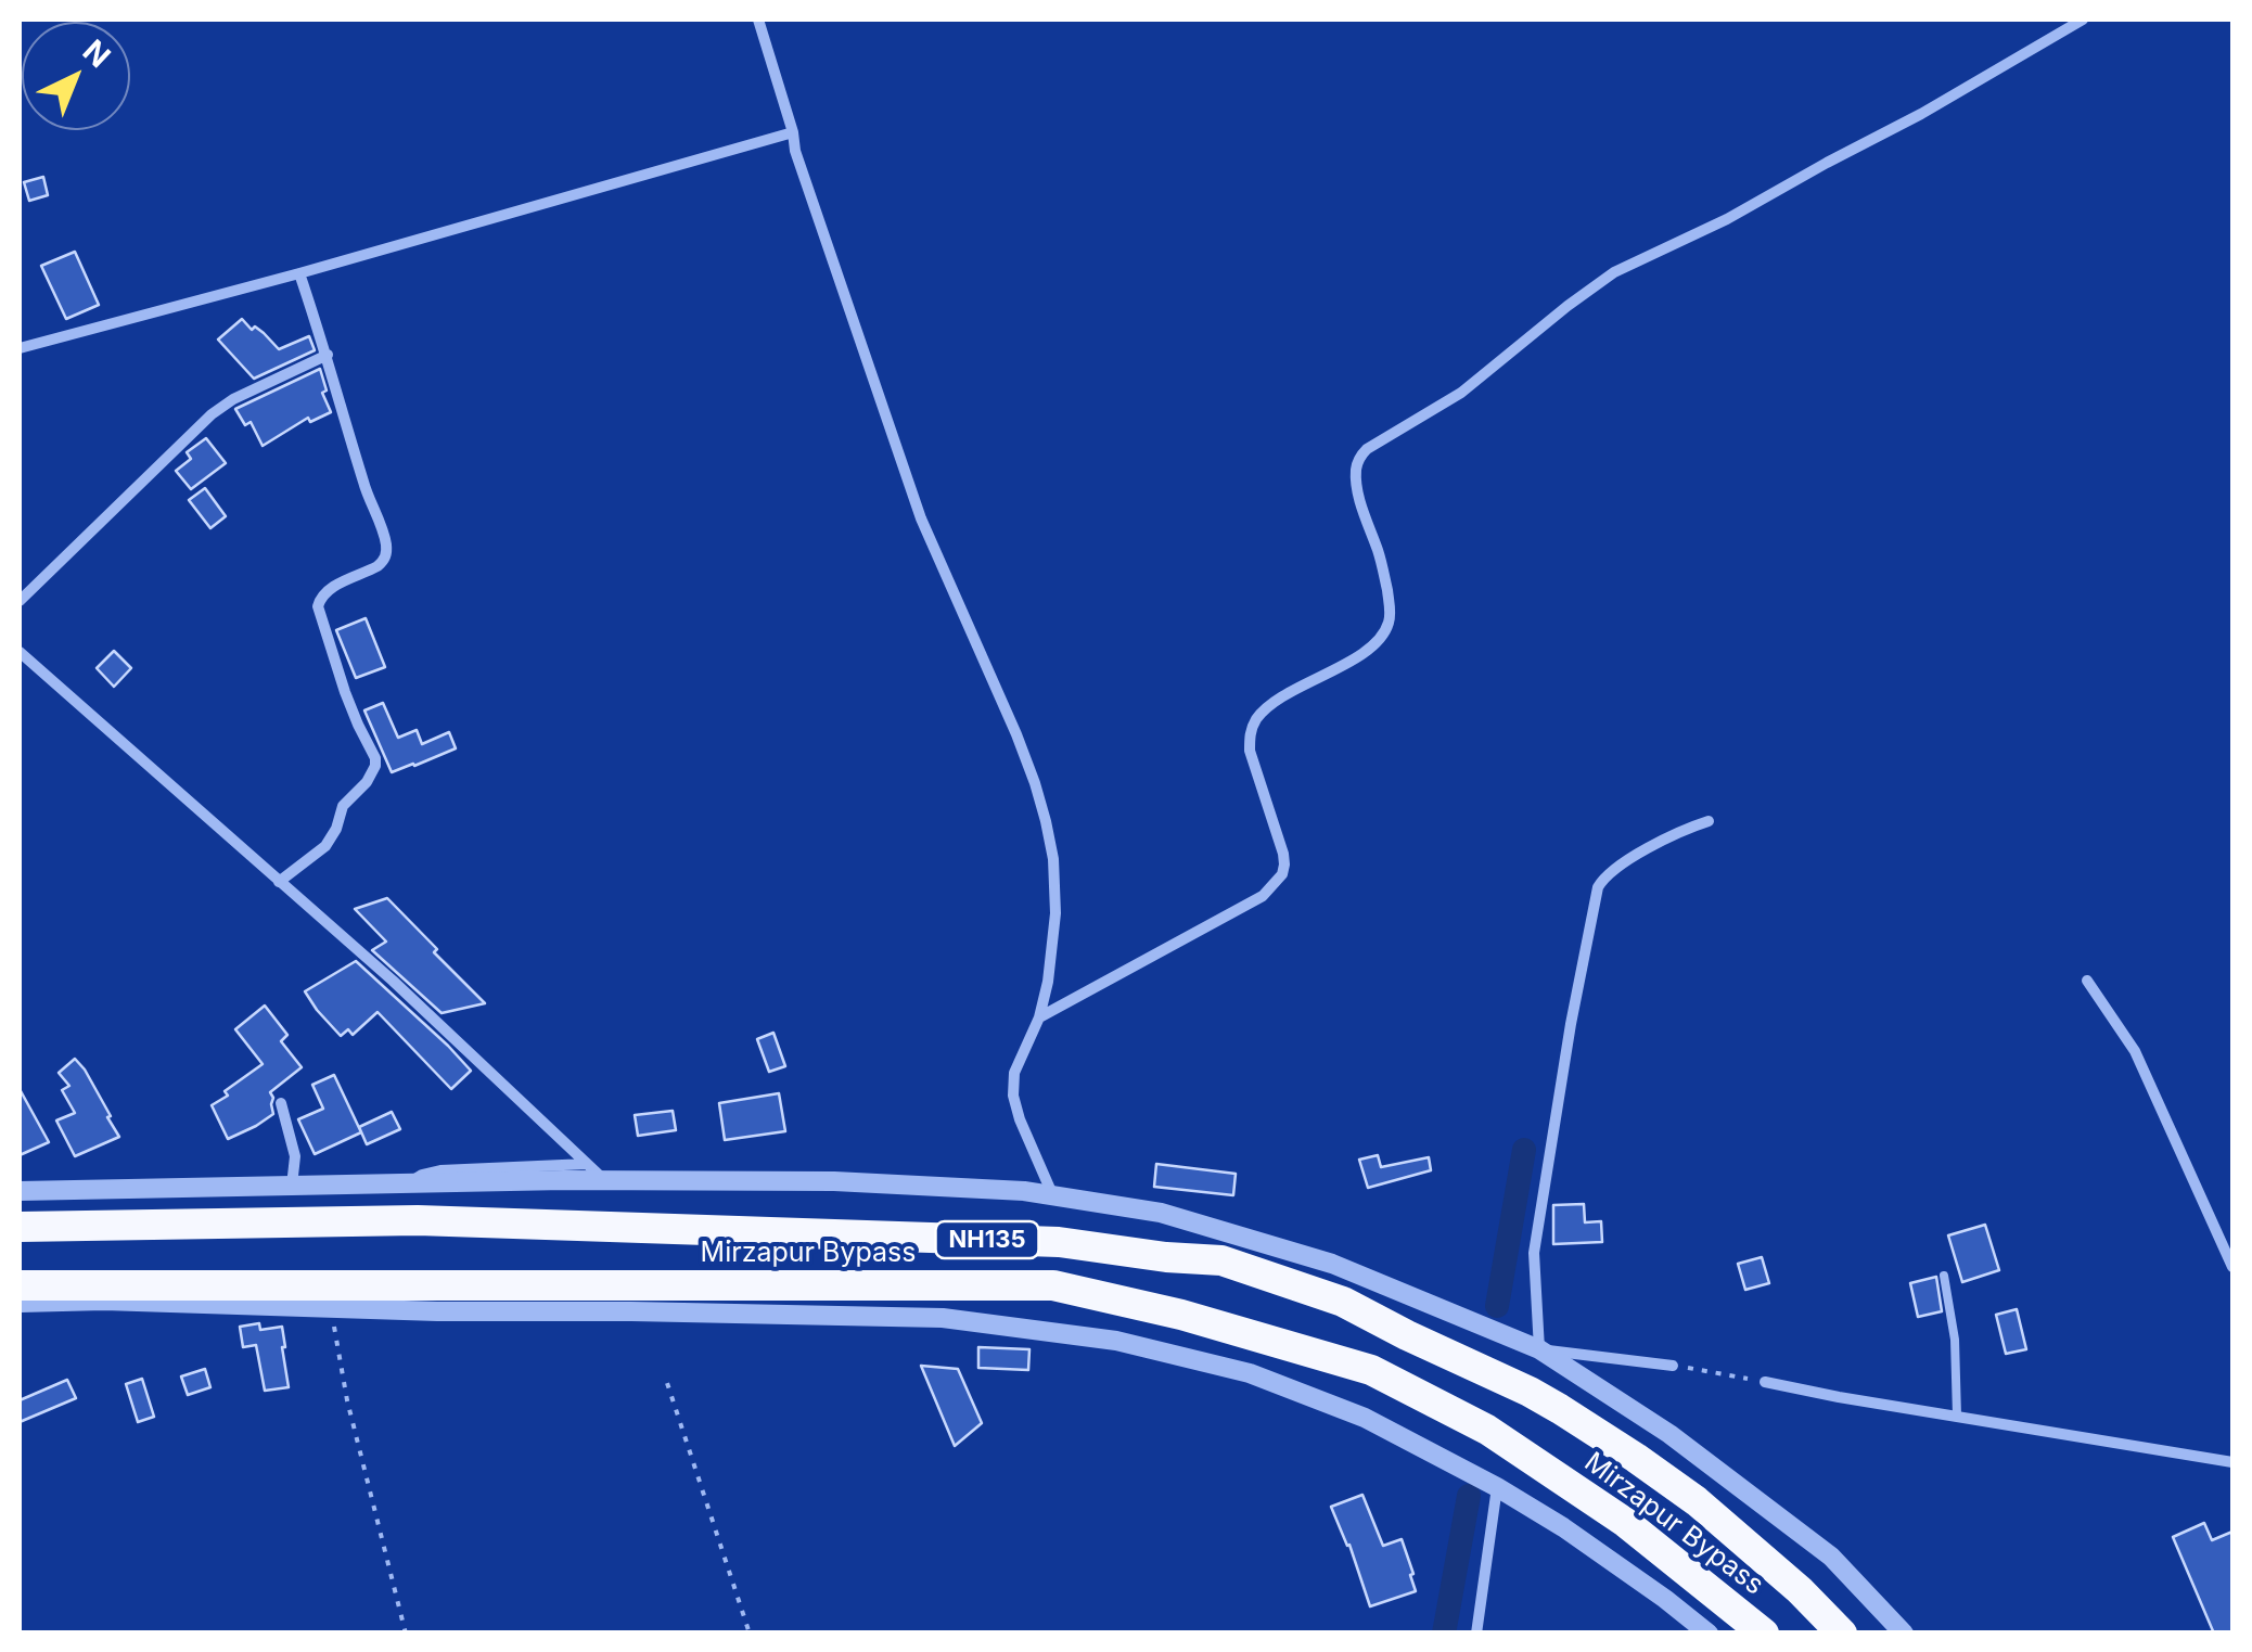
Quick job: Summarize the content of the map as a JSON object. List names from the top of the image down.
{
  "streets": {
    "highway": ["NH135", "Mirzapur Bypass"]
  },
  "north": "top right"
}
